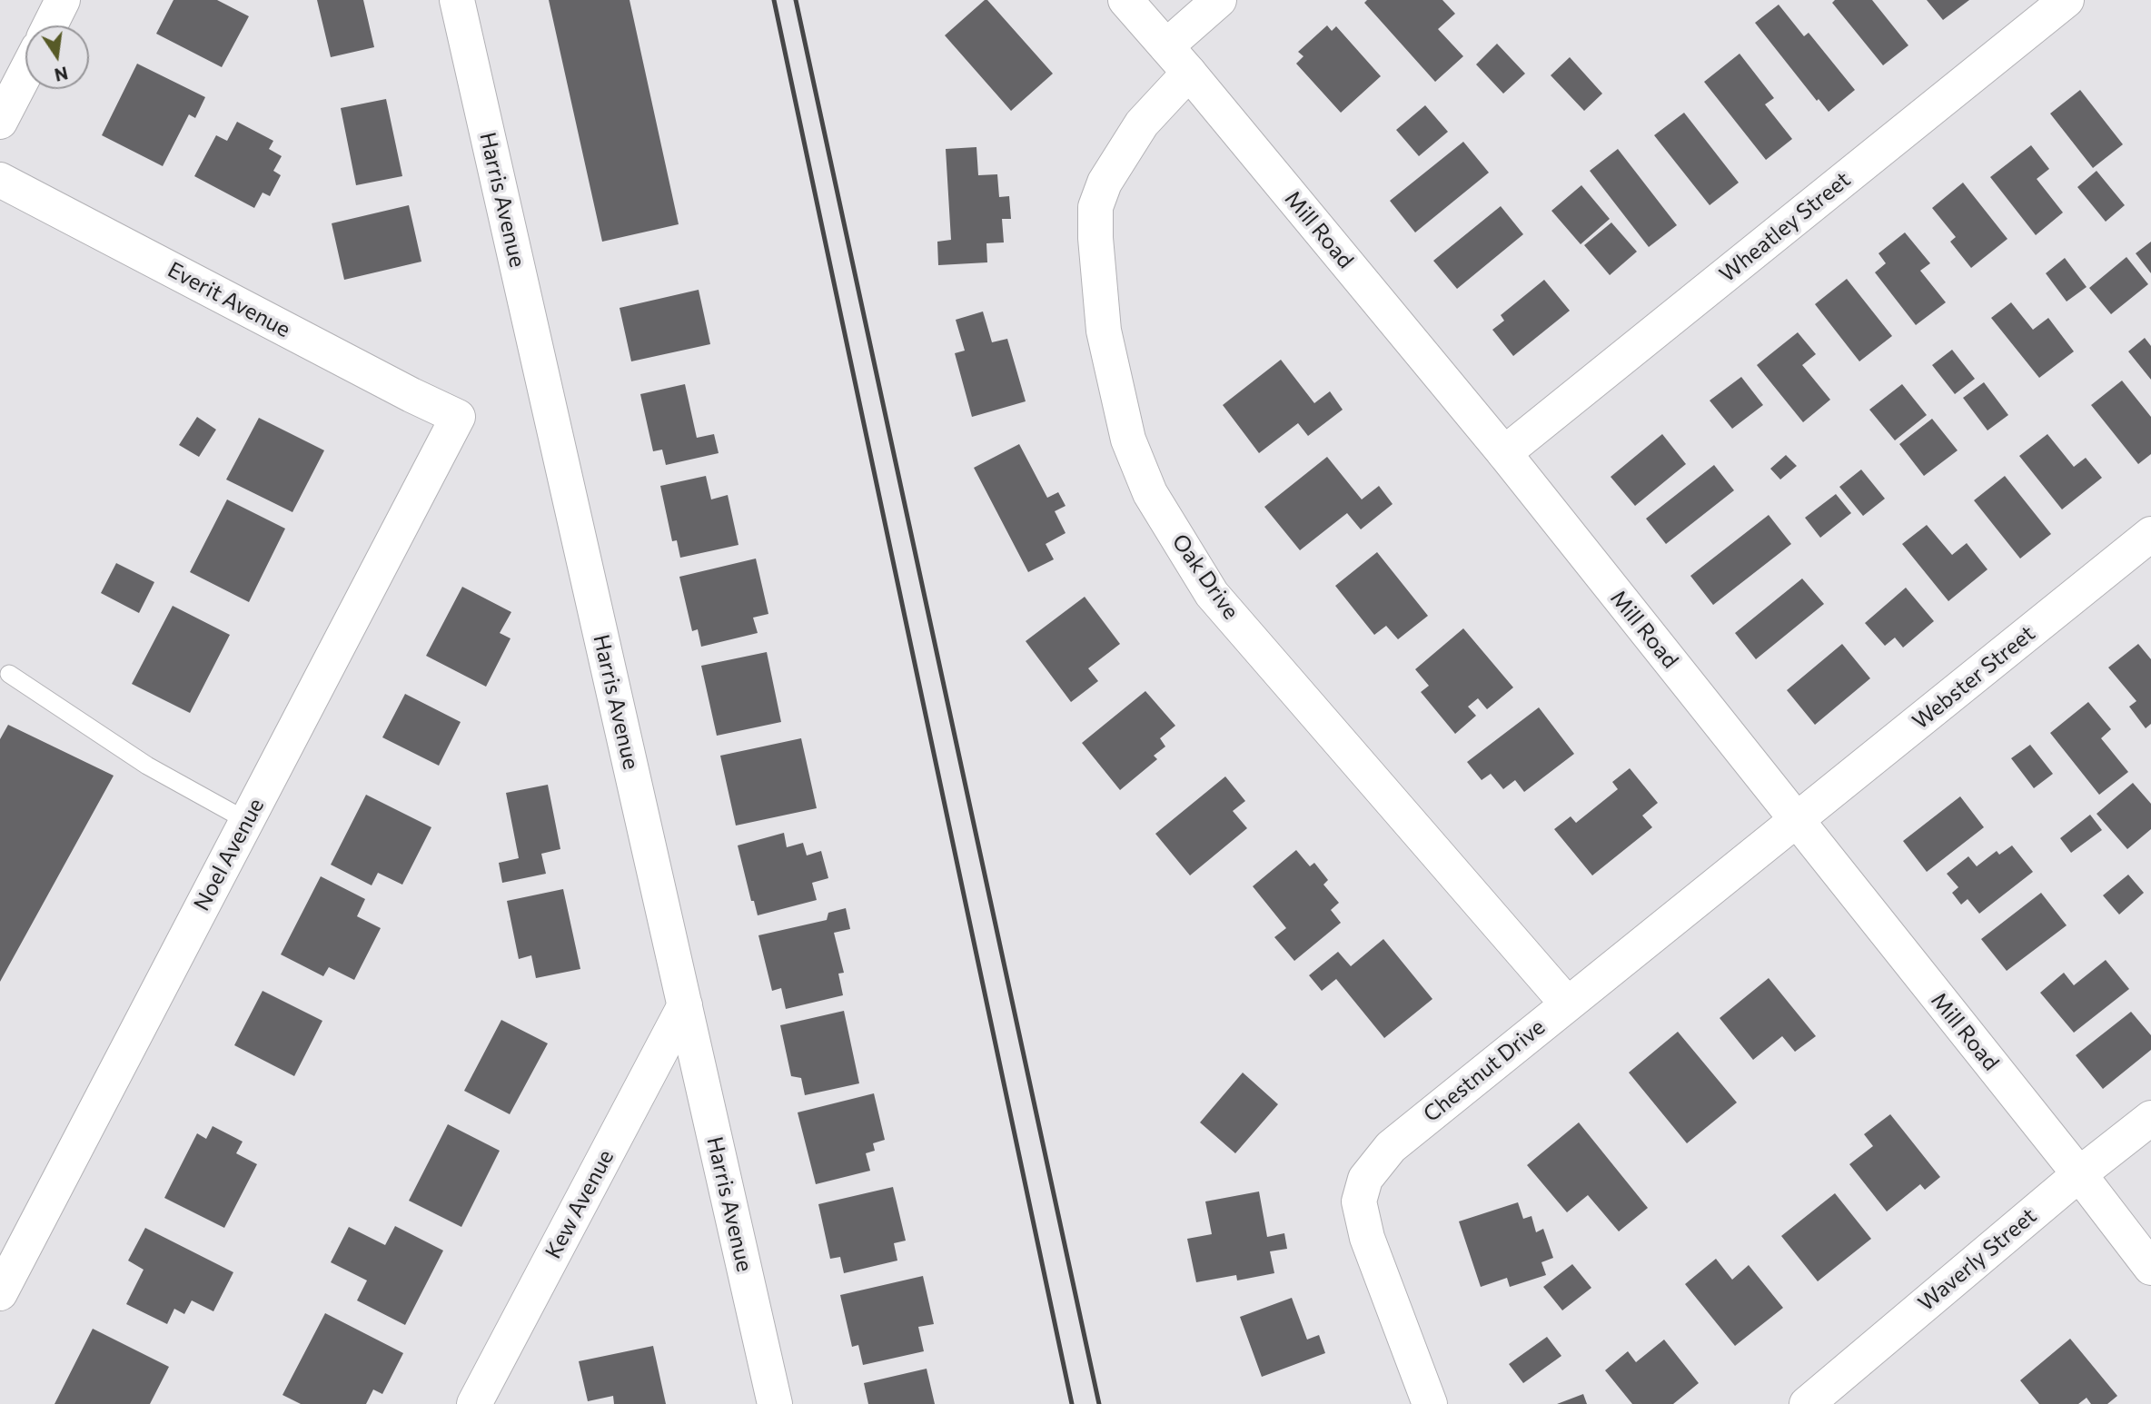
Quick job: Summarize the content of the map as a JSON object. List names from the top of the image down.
{
  "streets": {
    "street": [
      "Harris Avenue",
      "Wheatley Street",
      "Mill Road",
      "Everit Avenue",
      "Oak Drive",
      "Webster Street",
      "Noel Avenue",
      "Chestnut Drive",
      "Kew Avenue",
      "Waverly Street"
    ]
  },
  "crossings": [
    ["Harris Avenue", "Kew Avenue"],
    ["Wheatley Street", "Mill Road"],
    ["Mill Road", "Oak Drive"],
    ["Mill Road", "Webster Street"],
    ["Mill Road", "Chestnut Drive"],
    ["Mill Road", "Waverly Street"],
    ["Everit Avenue", "Noel Avenue"],
    ["Oak Drive", "Chestnut Drive"],
    ["Webster Street", "Chestnut Drive"]
  ],
  "north": "bottom"
}
